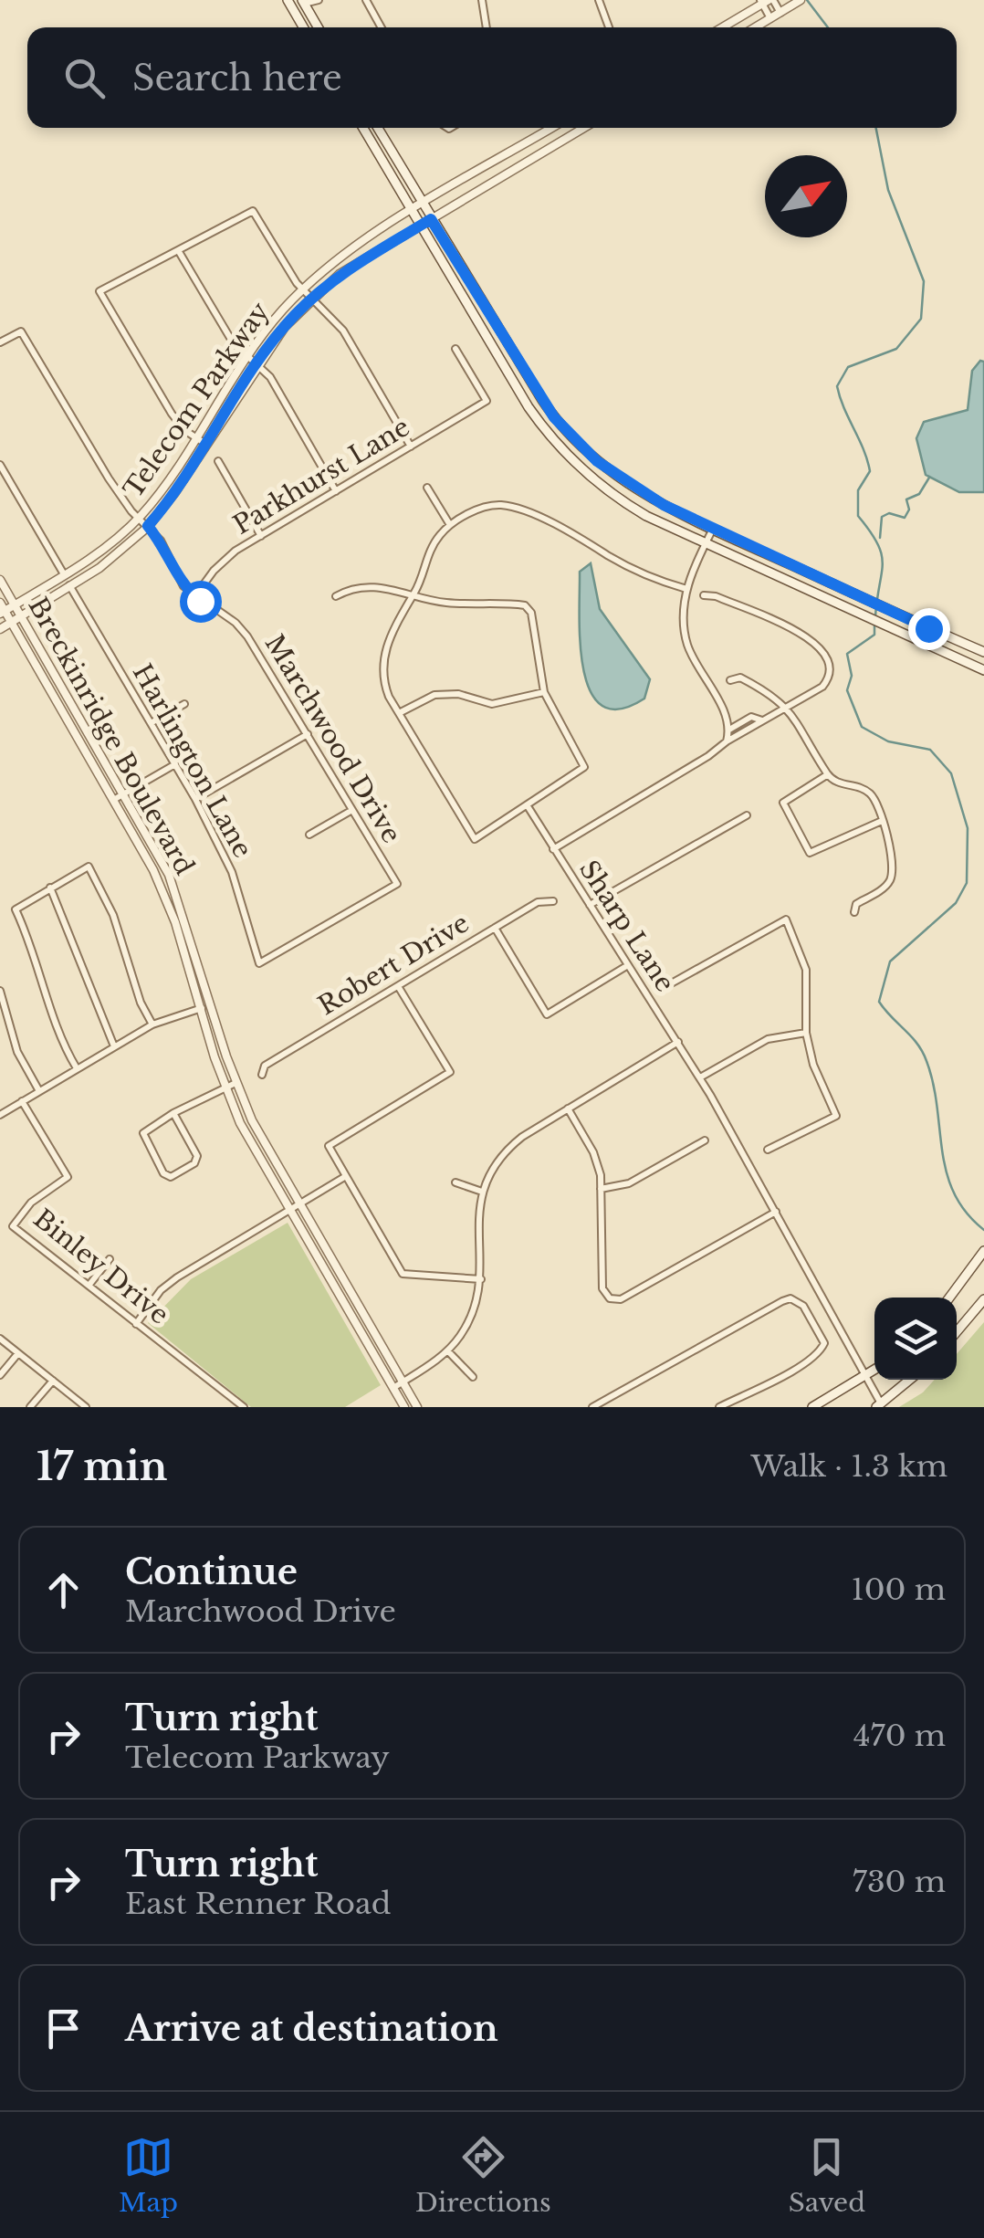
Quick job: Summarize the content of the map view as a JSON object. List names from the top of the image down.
{
  "streets": {
    "street": [
      "Telecom Parkway",
      "Parkhurst Lane",
      "Breckinridge Boulevard",
      "Marchwood Drive",
      "Harlington Lane",
      "Sharp Lane",
      "Robert Drive",
      "Binley Drive"
    ]
  },
  "crossings": [
    ["Telecom Parkway", "Breckinridge Boulevard"],
    ["Telecom Parkway", "Marchwood Drive"],
    ["Telecom Parkway", "Harlington Lane"],
    ["Parkhurst Lane", "Marchwood Drive"],
    ["Marchwood Drive", "Harlington Lane"]
  ],
  "north": "top right",
  "page": {
    "search": "Search here",
    "heading": ["17 min", "Walk · 1.3 km"],
    "list": [
      ["Continue", "Marchwood Drive", "100 m"],
      ["Turn right", "Telecom Parkway", "470 m"],
      ["Turn right", "East Renner Road", "730 m"],
      "Arrive at destination"
    ],
    "nav": ["Map", "Directions", "Saved"]
  }
}
